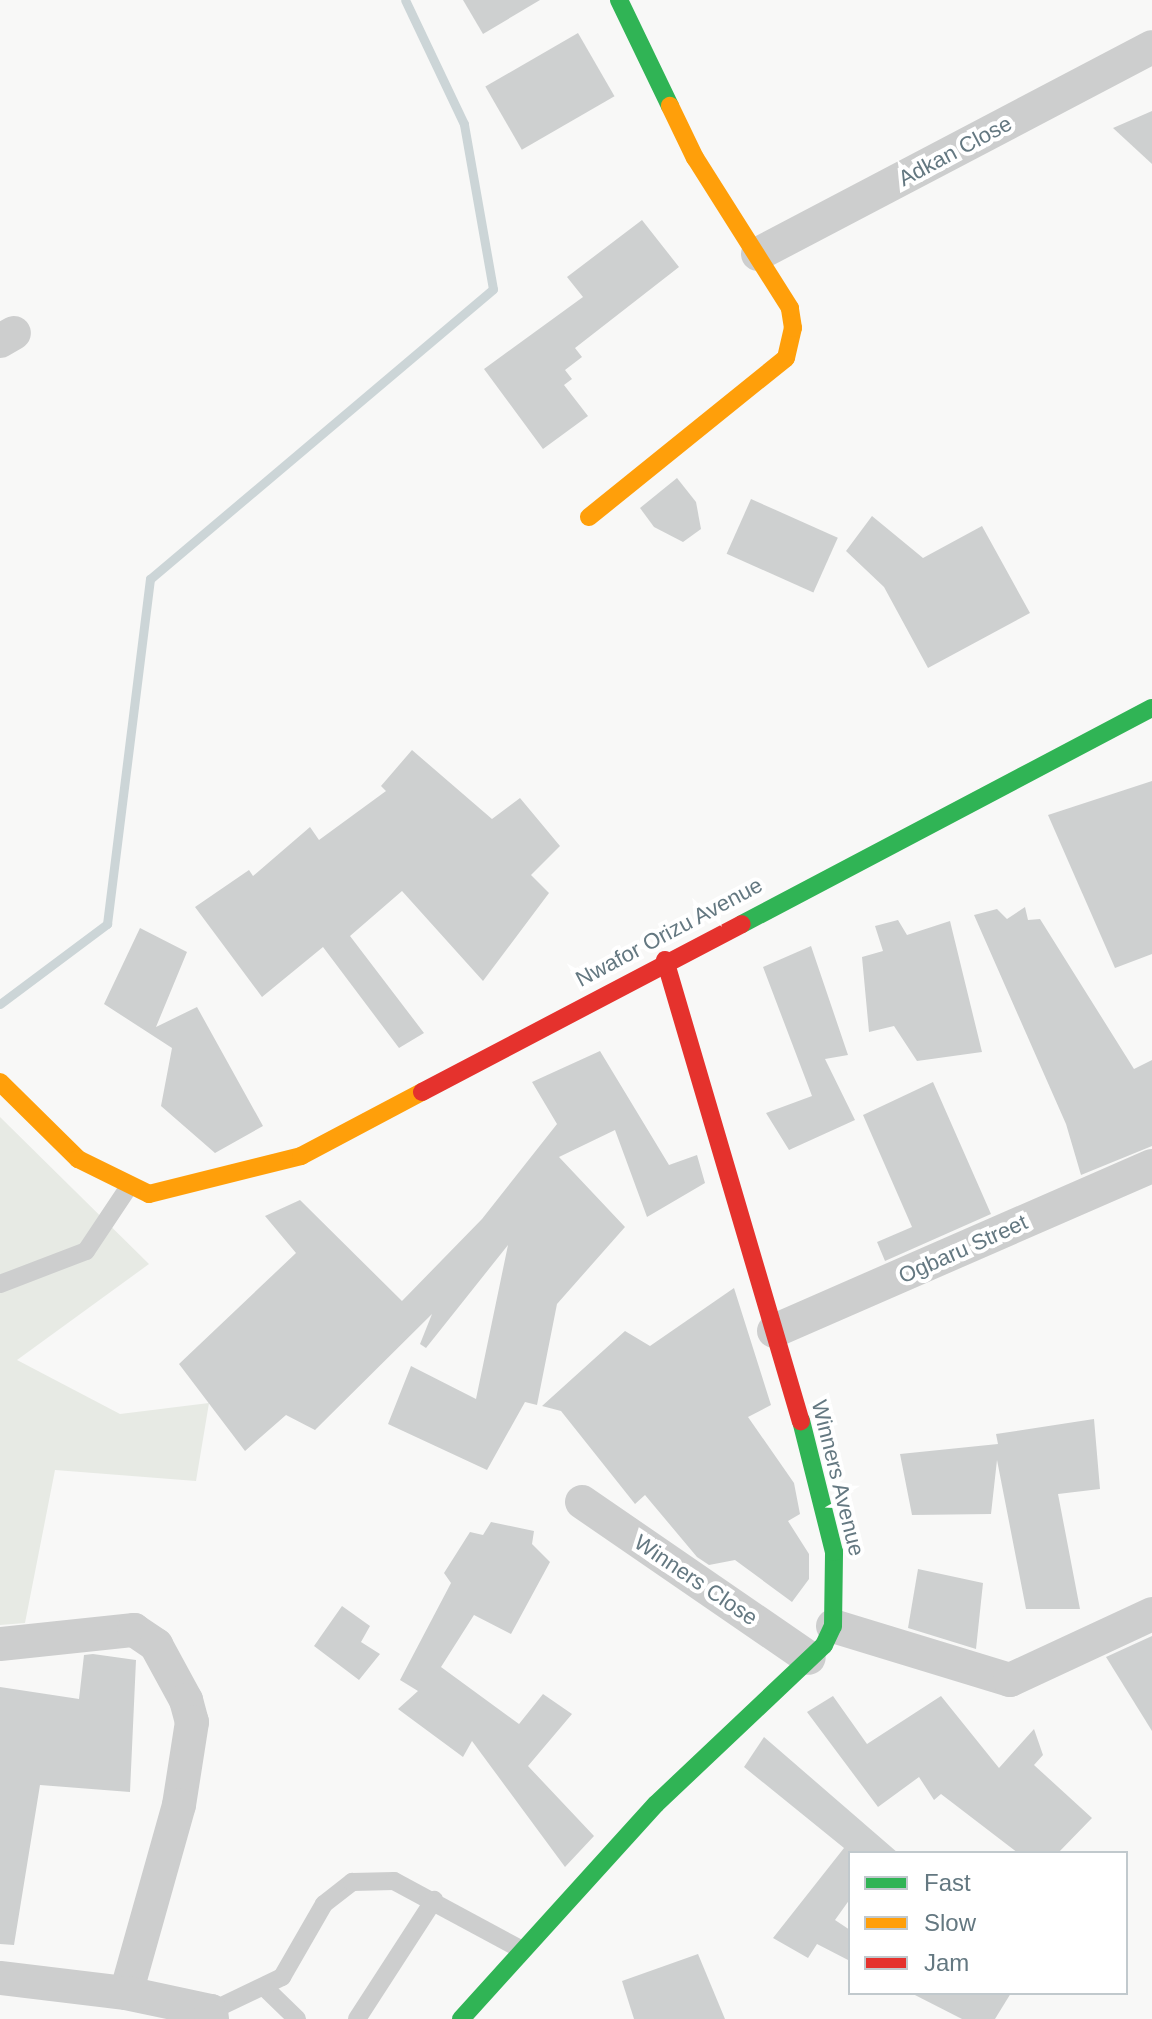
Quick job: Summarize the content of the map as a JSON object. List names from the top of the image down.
{
  "streets": {
    "street": [
      "Adkan Close",
      "Nwafor Orizu Avenue",
      "Ogbaru Street",
      "Winners Avenue",
      "Winners Close"
    ]
  },
  "crossings": [
    ["Nwafor Orizu Avenue", "Winners Avenue"],
    ["Ogbaru Street", "Winners Avenue"]
  ],
  "legend": ["Fast", "Slow", "Jam"]
}
